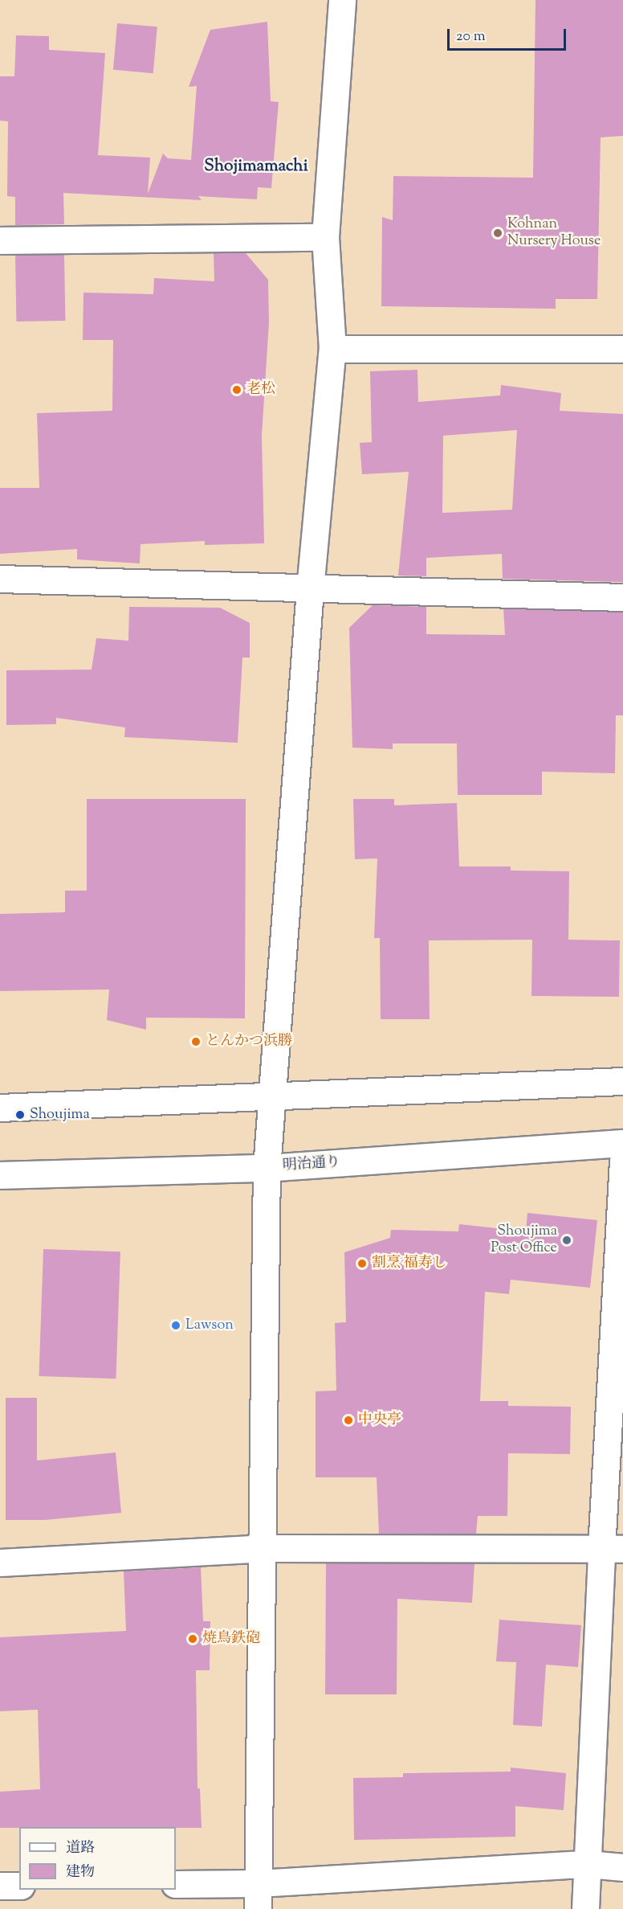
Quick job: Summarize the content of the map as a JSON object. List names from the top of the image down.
{
  "streets": {
    "street": ["明治通り"]
  },
  "districts": ["Shojimamachi"],
  "places": [
    "Kohnan Nursery House",
    "老松",
    "とんかつ浜勝",
    "Shoujima",
    "Shoujima Post Office",
    "割烹 福寿し",
    "Lawson",
    "中央亭",
    "焼鳥鉄砲"
  ],
  "legend": ["道路", "建物"],
  "scale_bar": "20 m"
}
